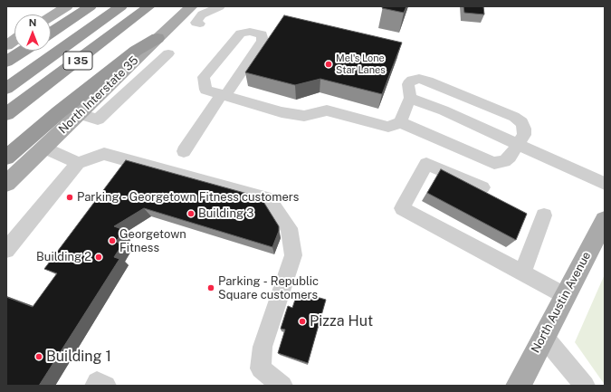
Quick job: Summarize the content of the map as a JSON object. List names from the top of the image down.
{
  "streets": {
    "highway": ["I 35"],
    "main road": ["North Interstate 35", "North Austin Avenue"]
  },
  "places": [
    "Mel's Lone Star Lanes",
    "Parking - Georgetown Fitness customers",
    "Building 3",
    "Georgetown Fitness",
    "Building 2",
    "Parking - Republic Square customers",
    "Pizza Hut",
    "Building 1"
  ],
  "north": "top"
}
